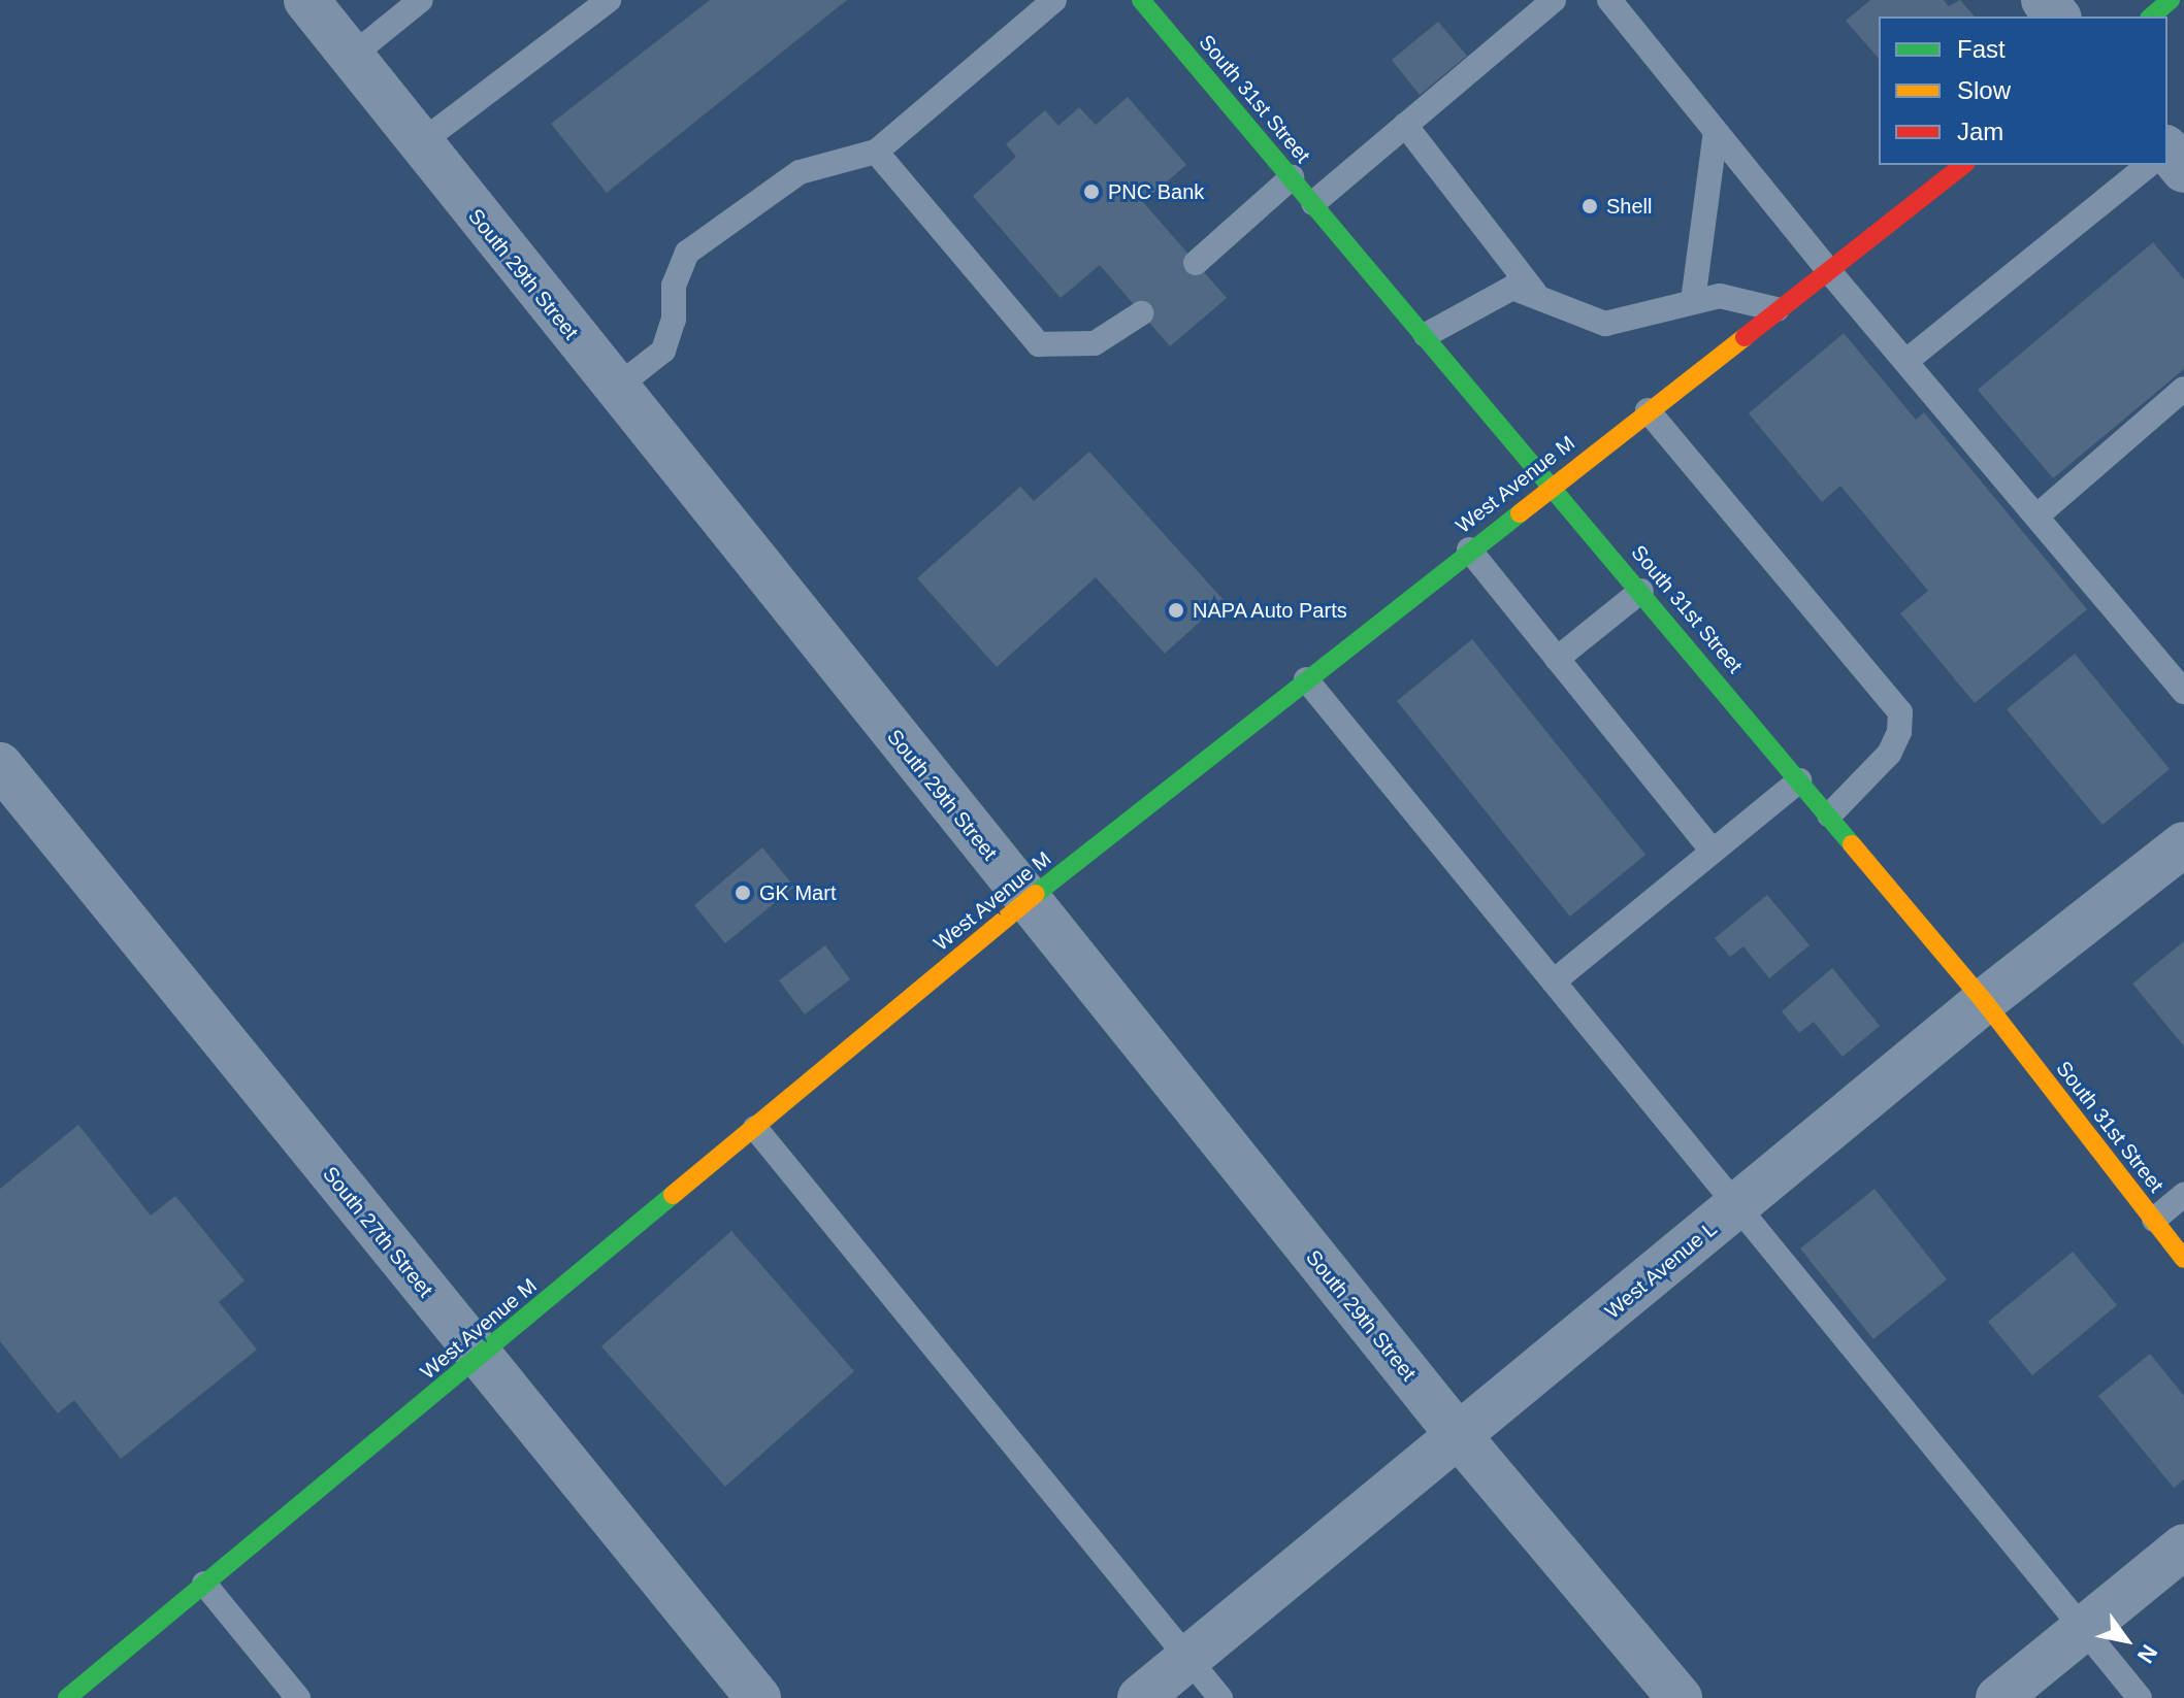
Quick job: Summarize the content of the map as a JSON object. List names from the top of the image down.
{
  "streets": {
    "street": [
      "South 31st Street",
      "South 29th Street",
      "West Avenue M",
      "South 27th Street",
      "West Avenue L"
    ]
  },
  "crossings": [
    ["South 31st Street", "West Avenue M"],
    ["South 31st Street", "West Avenue L"],
    ["South 29th Street", "West Avenue M"],
    ["South 29th Street", "West Avenue L"],
    ["West Avenue M", "South 27th Street"]
  ],
  "places": [
    "PNC Bank",
    "Shell",
    "NAPA Auto Parts",
    "GK Mart"
  ],
  "legend": ["Fast", "Slow", "Jam"],
  "north": "bottom right"
}
